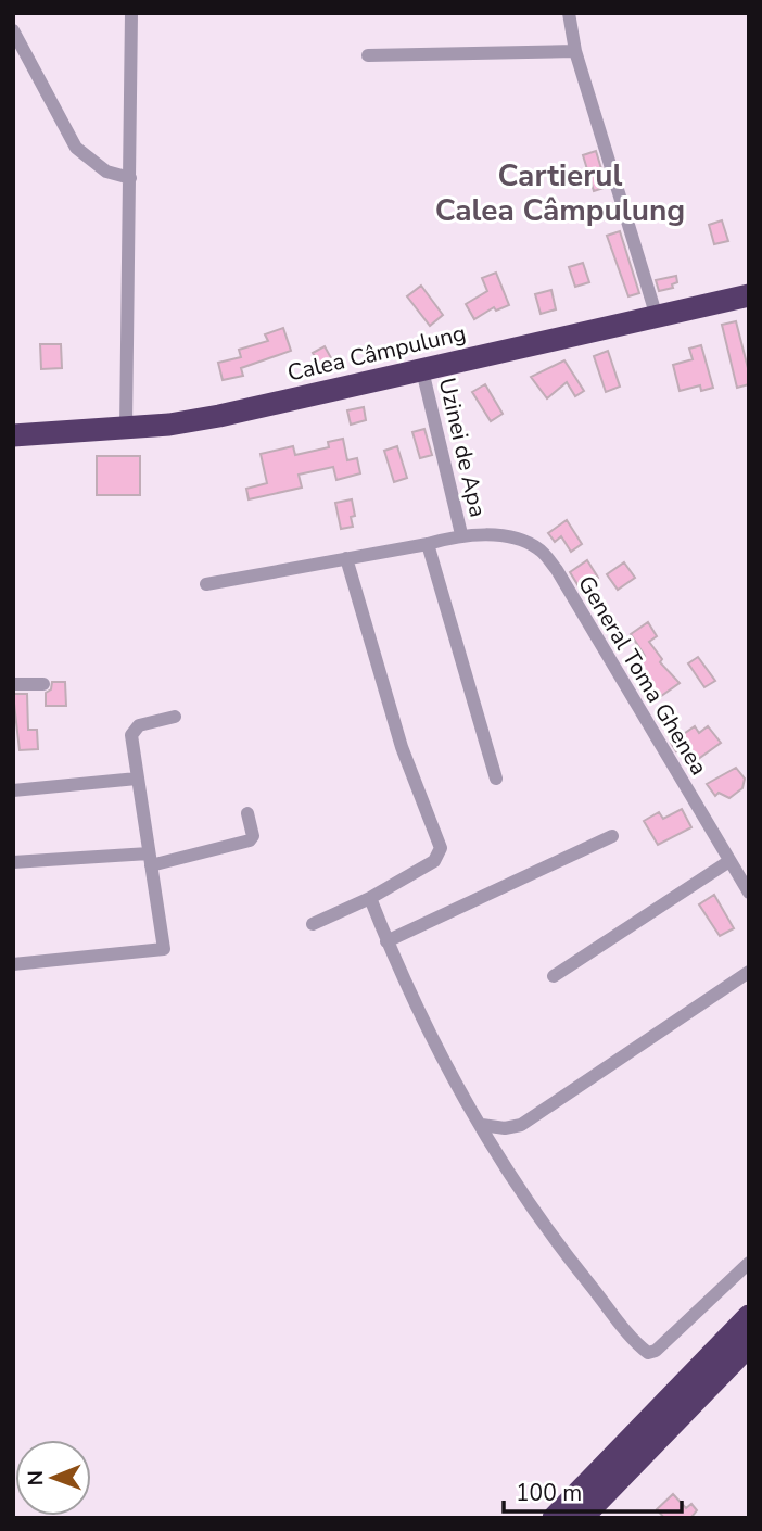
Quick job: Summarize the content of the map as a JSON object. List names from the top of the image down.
{
  "streets": {
    "highway": ["Calea Câmpulung"],
    "street": ["Uzinei de Apa", "General Toma Ghenea"]
  },
  "crossings": [
    ["Calea Câmpulung", "Uzinei de Apa"],
    ["Uzinei de Apa", "General Toma Ghenea"]
  ],
  "districts": ["Cartierul Calea Câmpulung"],
  "scale_bar": "100 m",
  "north": "left"
}
